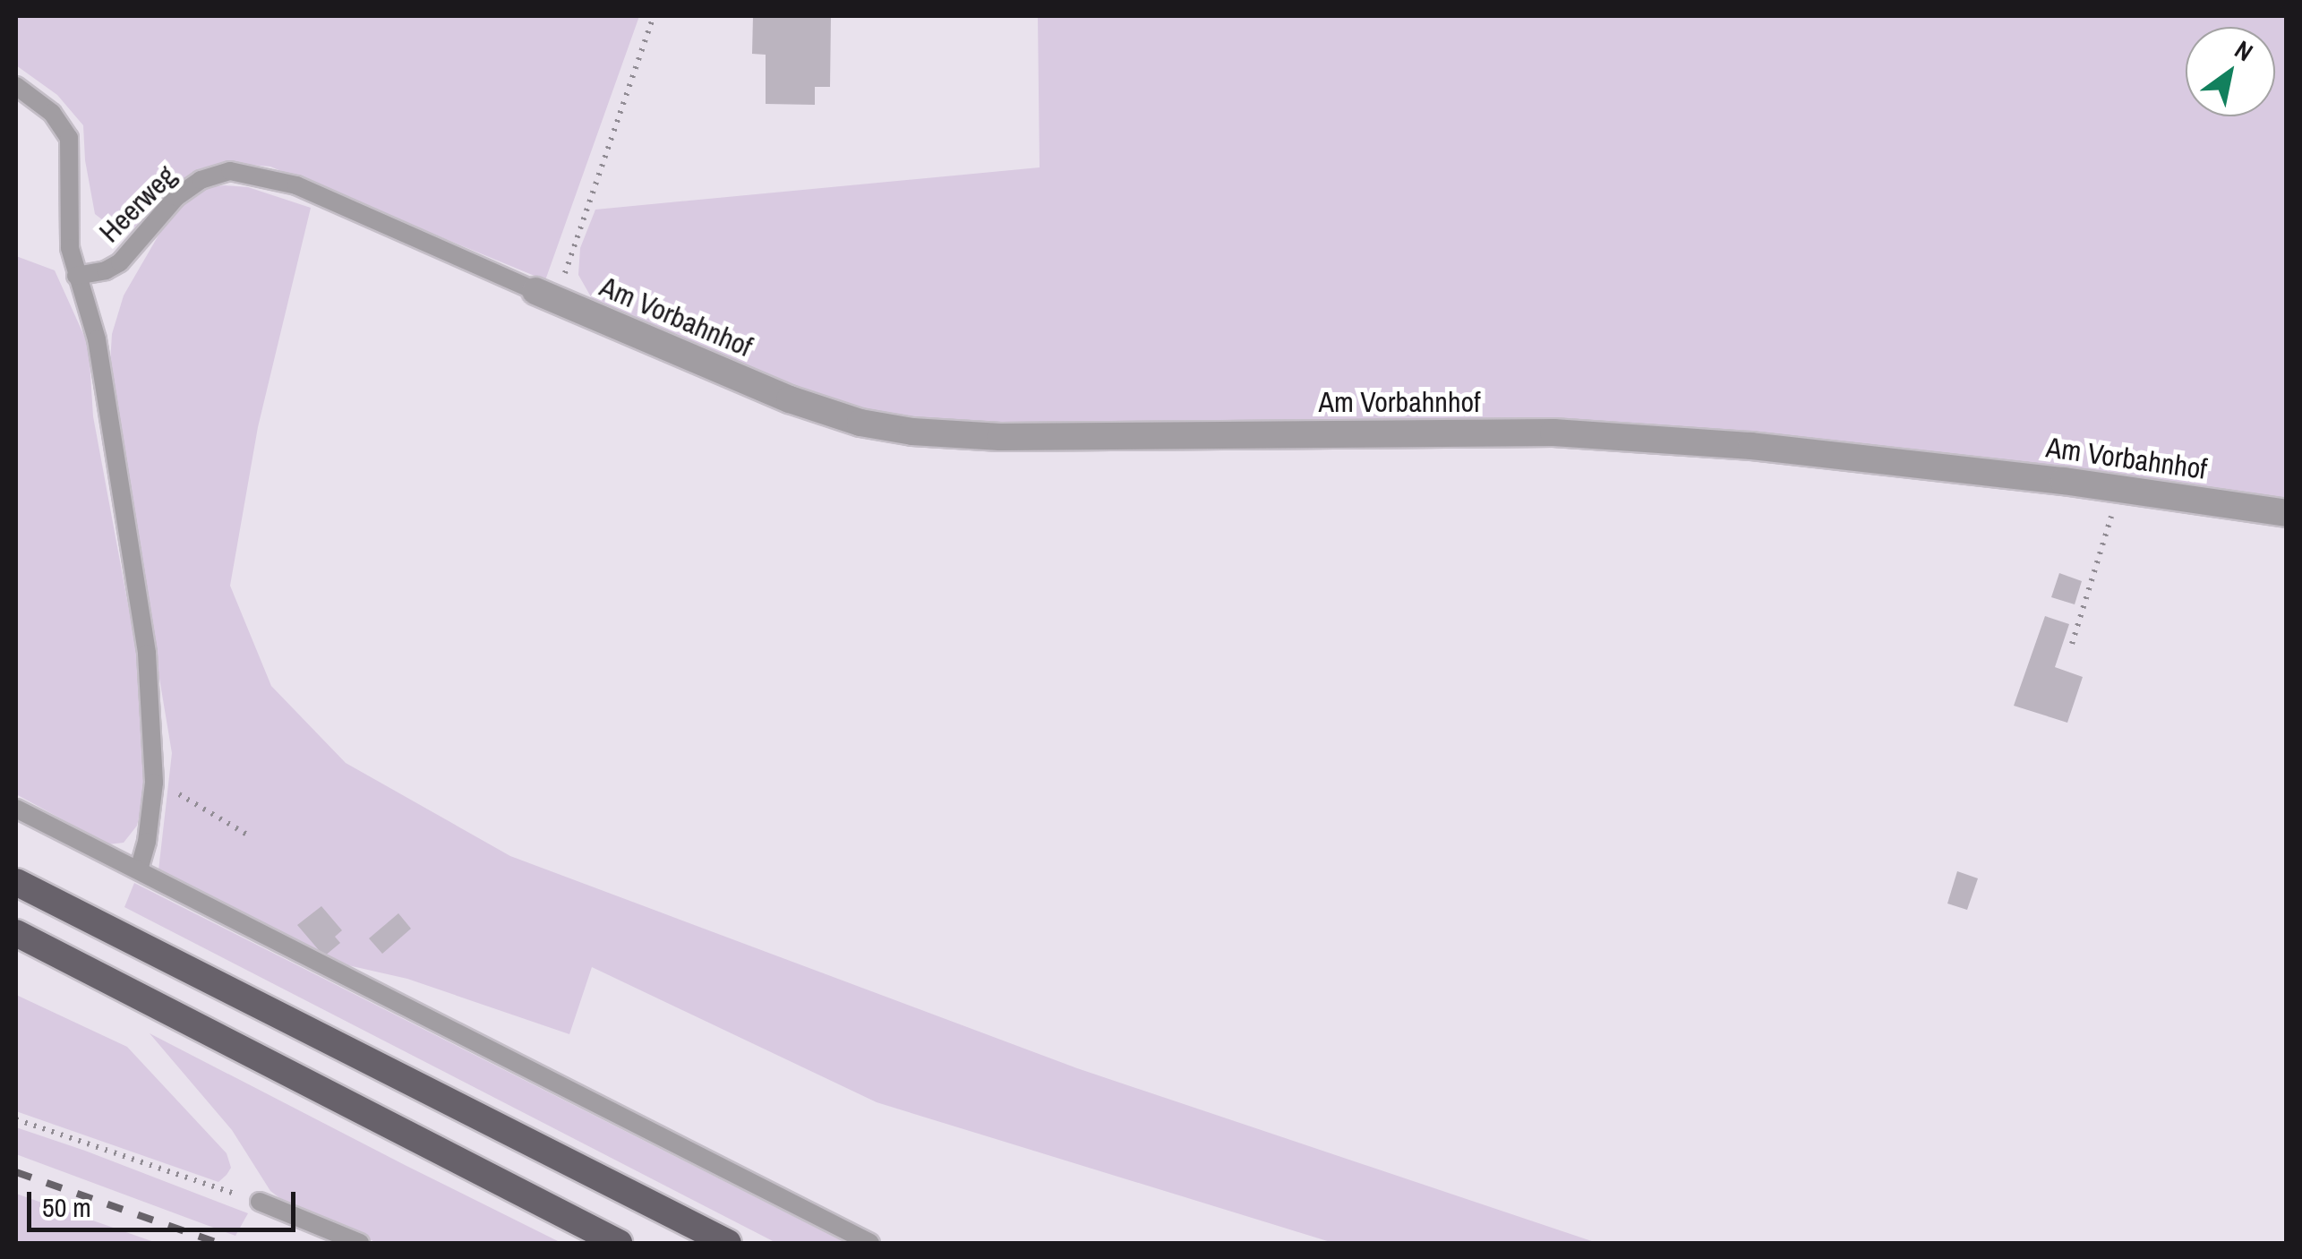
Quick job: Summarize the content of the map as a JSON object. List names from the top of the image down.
{
  "streets": {
    "street": ["Am Vorbahnhof"],
    "lane": ["Heerweg"]
  },
  "crossings": [
    ["Heerweg", "Am Vorbahnhof"]
  ],
  "scale_bar": "50 m",
  "north": "top right"
}
